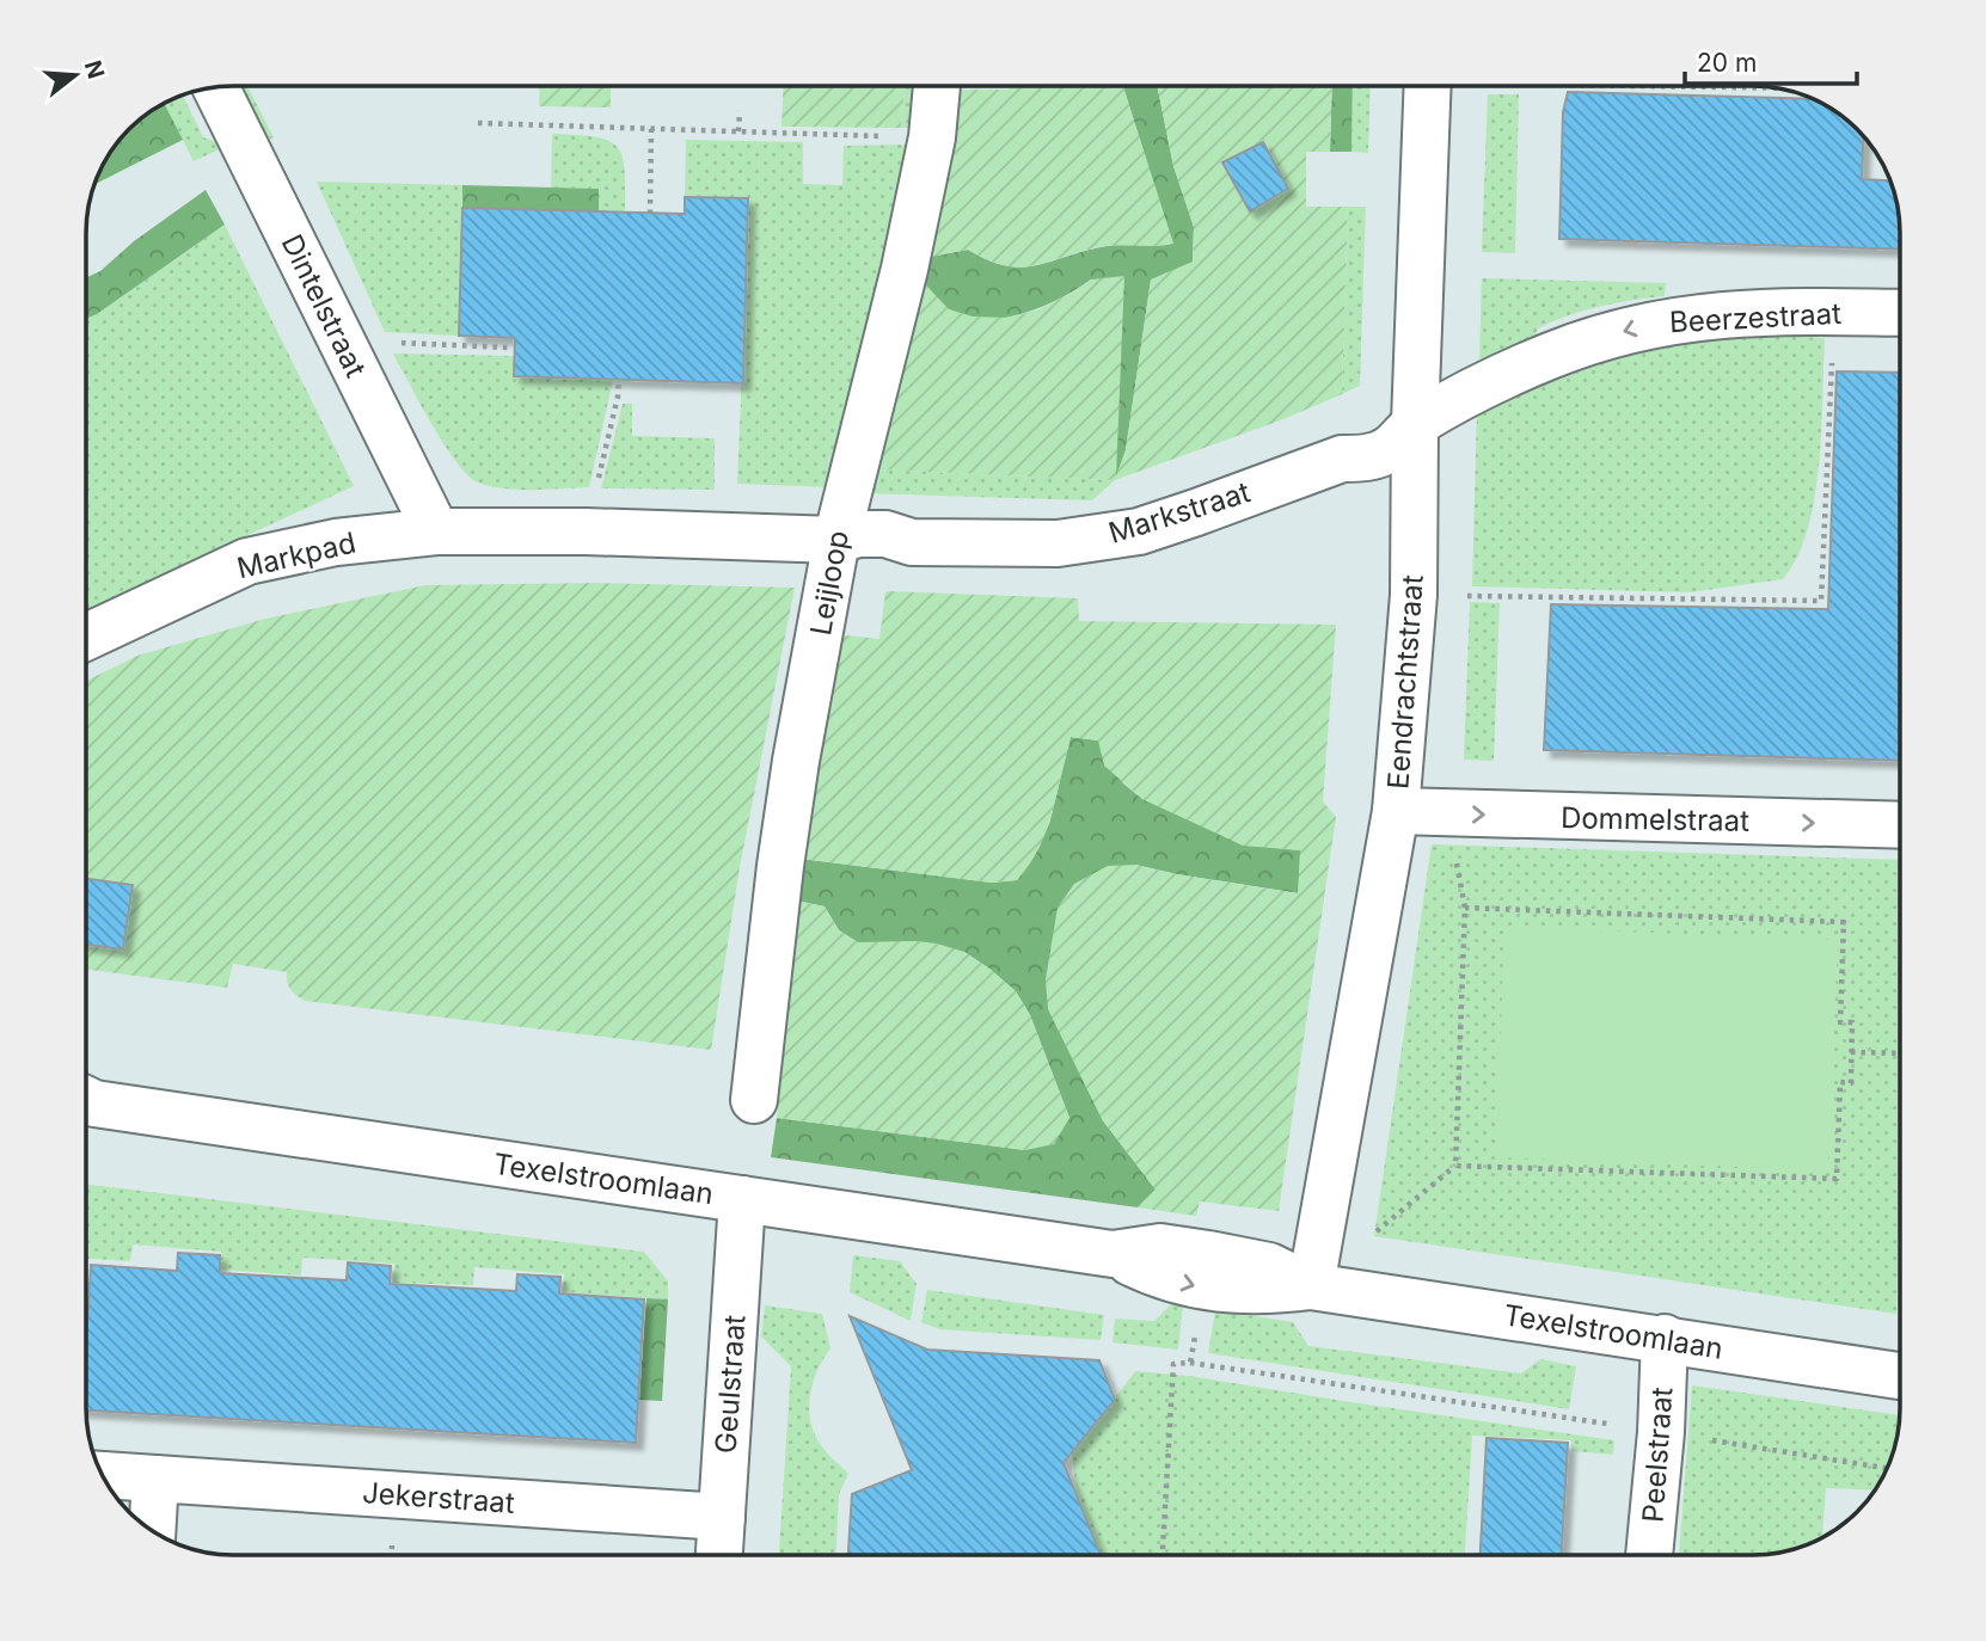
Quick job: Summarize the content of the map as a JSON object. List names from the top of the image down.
{
  "streets": {
    "street": [
      "Dintelstraat",
      "Beerzestraat",
      "Markstraat",
      "Markpad",
      "Leijloop",
      "Eendrachtstraat",
      "Dommelstraat",
      "Texelstroomlaan",
      "Geulstraat",
      "Peelstraat",
      "Jekerstraat"
    ]
  },
  "crossings": [
    ["Dintelstraat", "Markstraat"],
    ["Dintelstraat", "Markpad"],
    ["Beerzestraat", "Markstraat"],
    ["Beerzestraat", "Eendrachtstraat"],
    ["Markstraat", "Markpad"],
    ["Markstraat", "Leijloop"],
    ["Markstraat", "Eendrachtstraat"],
    ["Eendrachtstraat", "Dommelstraat"],
    ["Eendrachtstraat", "Texelstroomlaan"],
    ["Texelstroomlaan", "Geulstraat"],
    ["Texelstroomlaan", "Peelstraat"],
    ["Geulstraat", "Jekerstraat"]
  ],
  "one_way": ["Beerzestraat", "Dommelstraat"],
  "scale_bar": "20 m",
  "north": "right"
}
